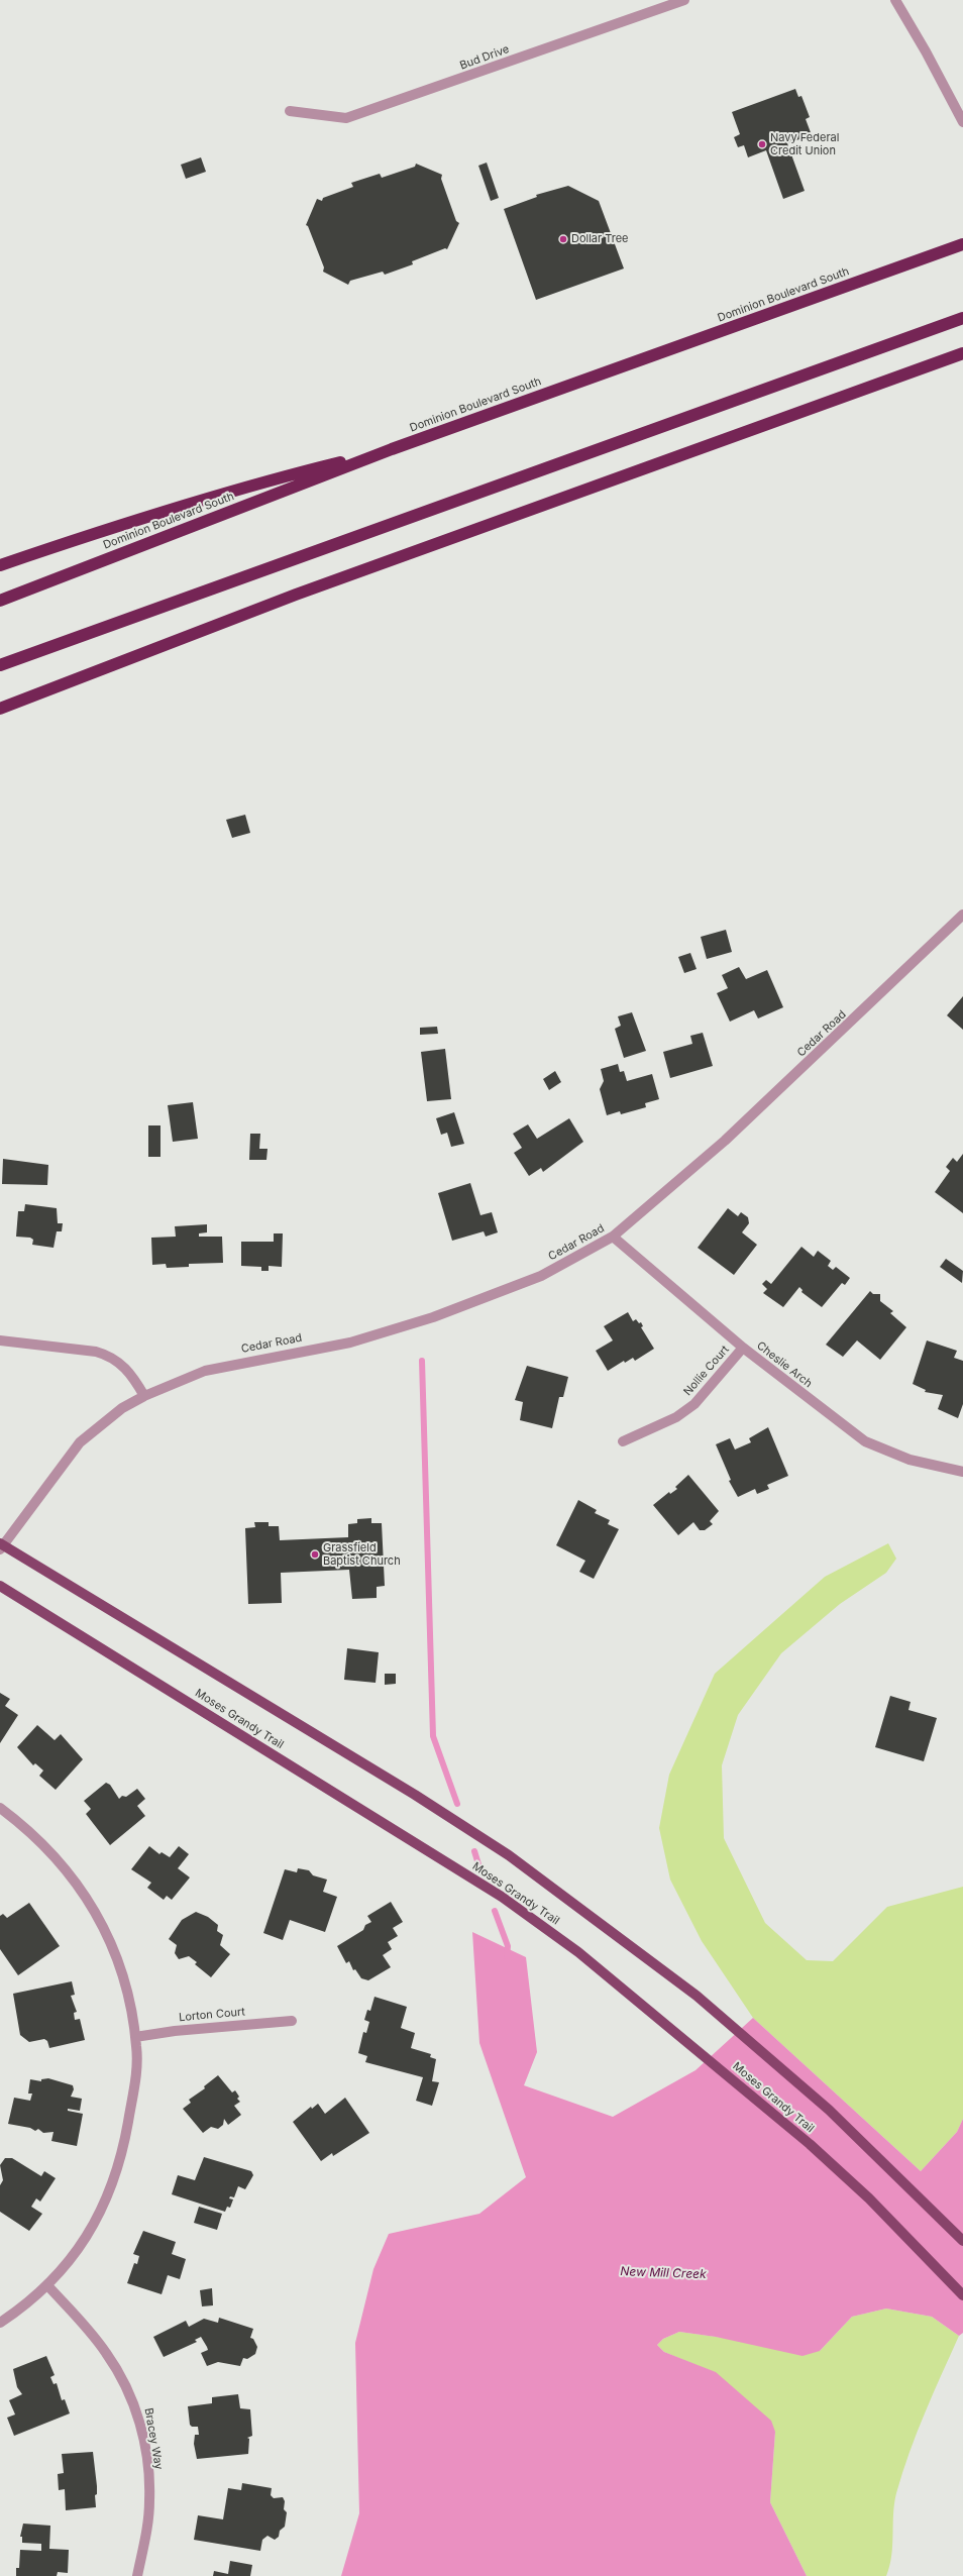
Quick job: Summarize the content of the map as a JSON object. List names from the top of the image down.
{
  "streets": {
    "highway": ["Dominion Boulevard South"],
    "main road": ["Moses Grandy Trail"],
    "street": [
      "Bud Drive",
      "Cedar Road",
      "Cheslie Arch",
      "Nollie Court",
      "Lorton Court",
      "Bracey Way"
    ]
  },
  "crossings": [
    ["Cedar Road", "Cheslie Arch"],
    ["Cheslie Arch", "Nollie Court"]
  ],
  "water": ["New Mill Creek"],
  "places": ["Navy Federal Credit Union", "Dollar Tree", "Grassfield Baptist Church"]
}
